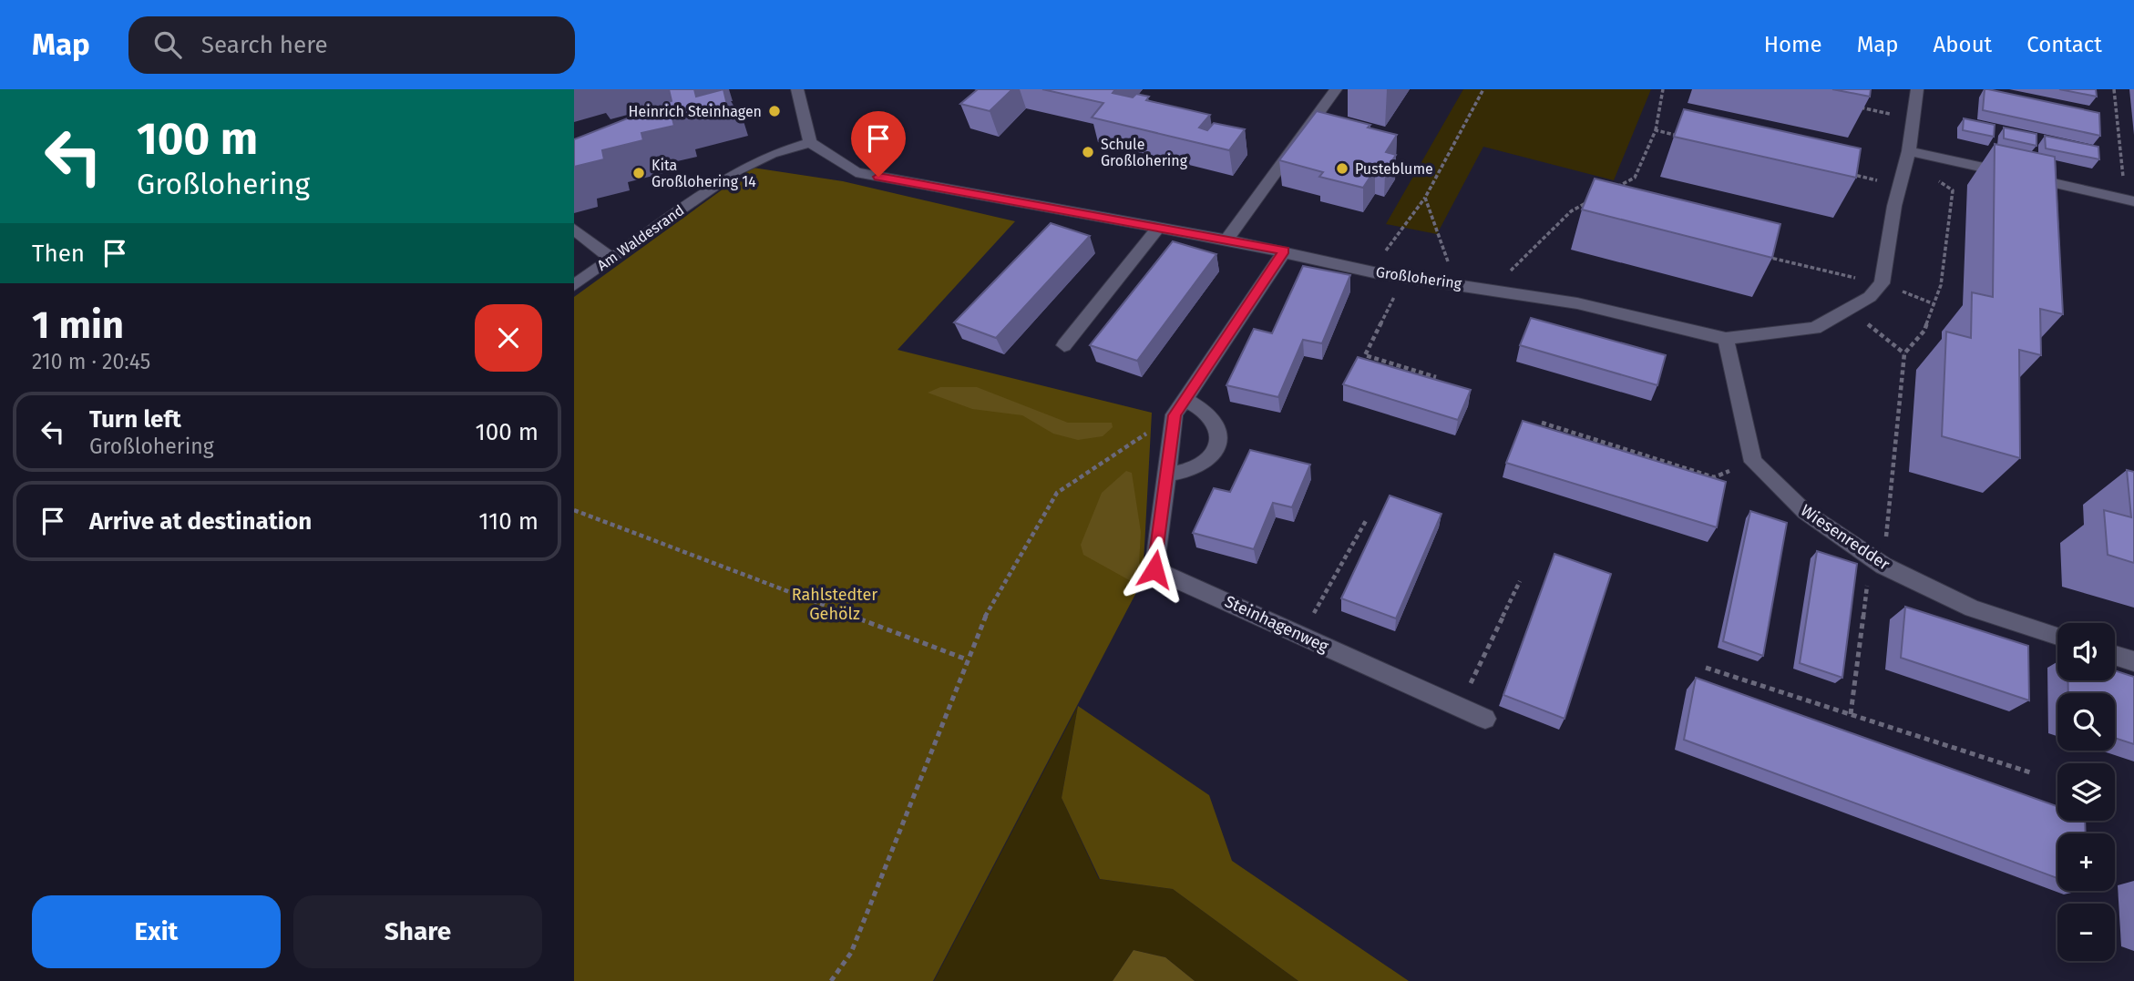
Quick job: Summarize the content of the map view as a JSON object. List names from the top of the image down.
{
  "streets": {
    "street": [
      "Am Waldesrand",
      "Großlohering",
      "Wiesenredder",
      "Steinhagenweg"
    ]
  },
  "crossings": [
    ["Am Waldesrand", "Großlohering"],
    ["Großlohering", "Steinhagenweg"]
  ],
  "parks": ["Rahlstedter Gehölz"],
  "places": [
    "Heinrich Steinhagen",
    "Schule Großlohering",
    "Pusteblume",
    "Kita Großlohering 14"
  ],
  "page": {
    "header": "Map",
    "search": "Search here",
    "nav": [
      "Home",
      "Map",
      "About",
      "Contact"
    ],
    "turn": ["100 m", "Großlohering"],
    "then": "Then",
    "heading": ["1 min", "210 m · 20:45"],
    "list": [
      {
        "name": "Turn left",
        "note": "Großlohering",
        "value": "100 m"
      },
      {
        "name": "Arrive at destination",
        "value": "110 m"
      }
    ],
    "map_buttons": ["+", "−"],
    "buttons": ["Exit", "Share"]
  }
}
